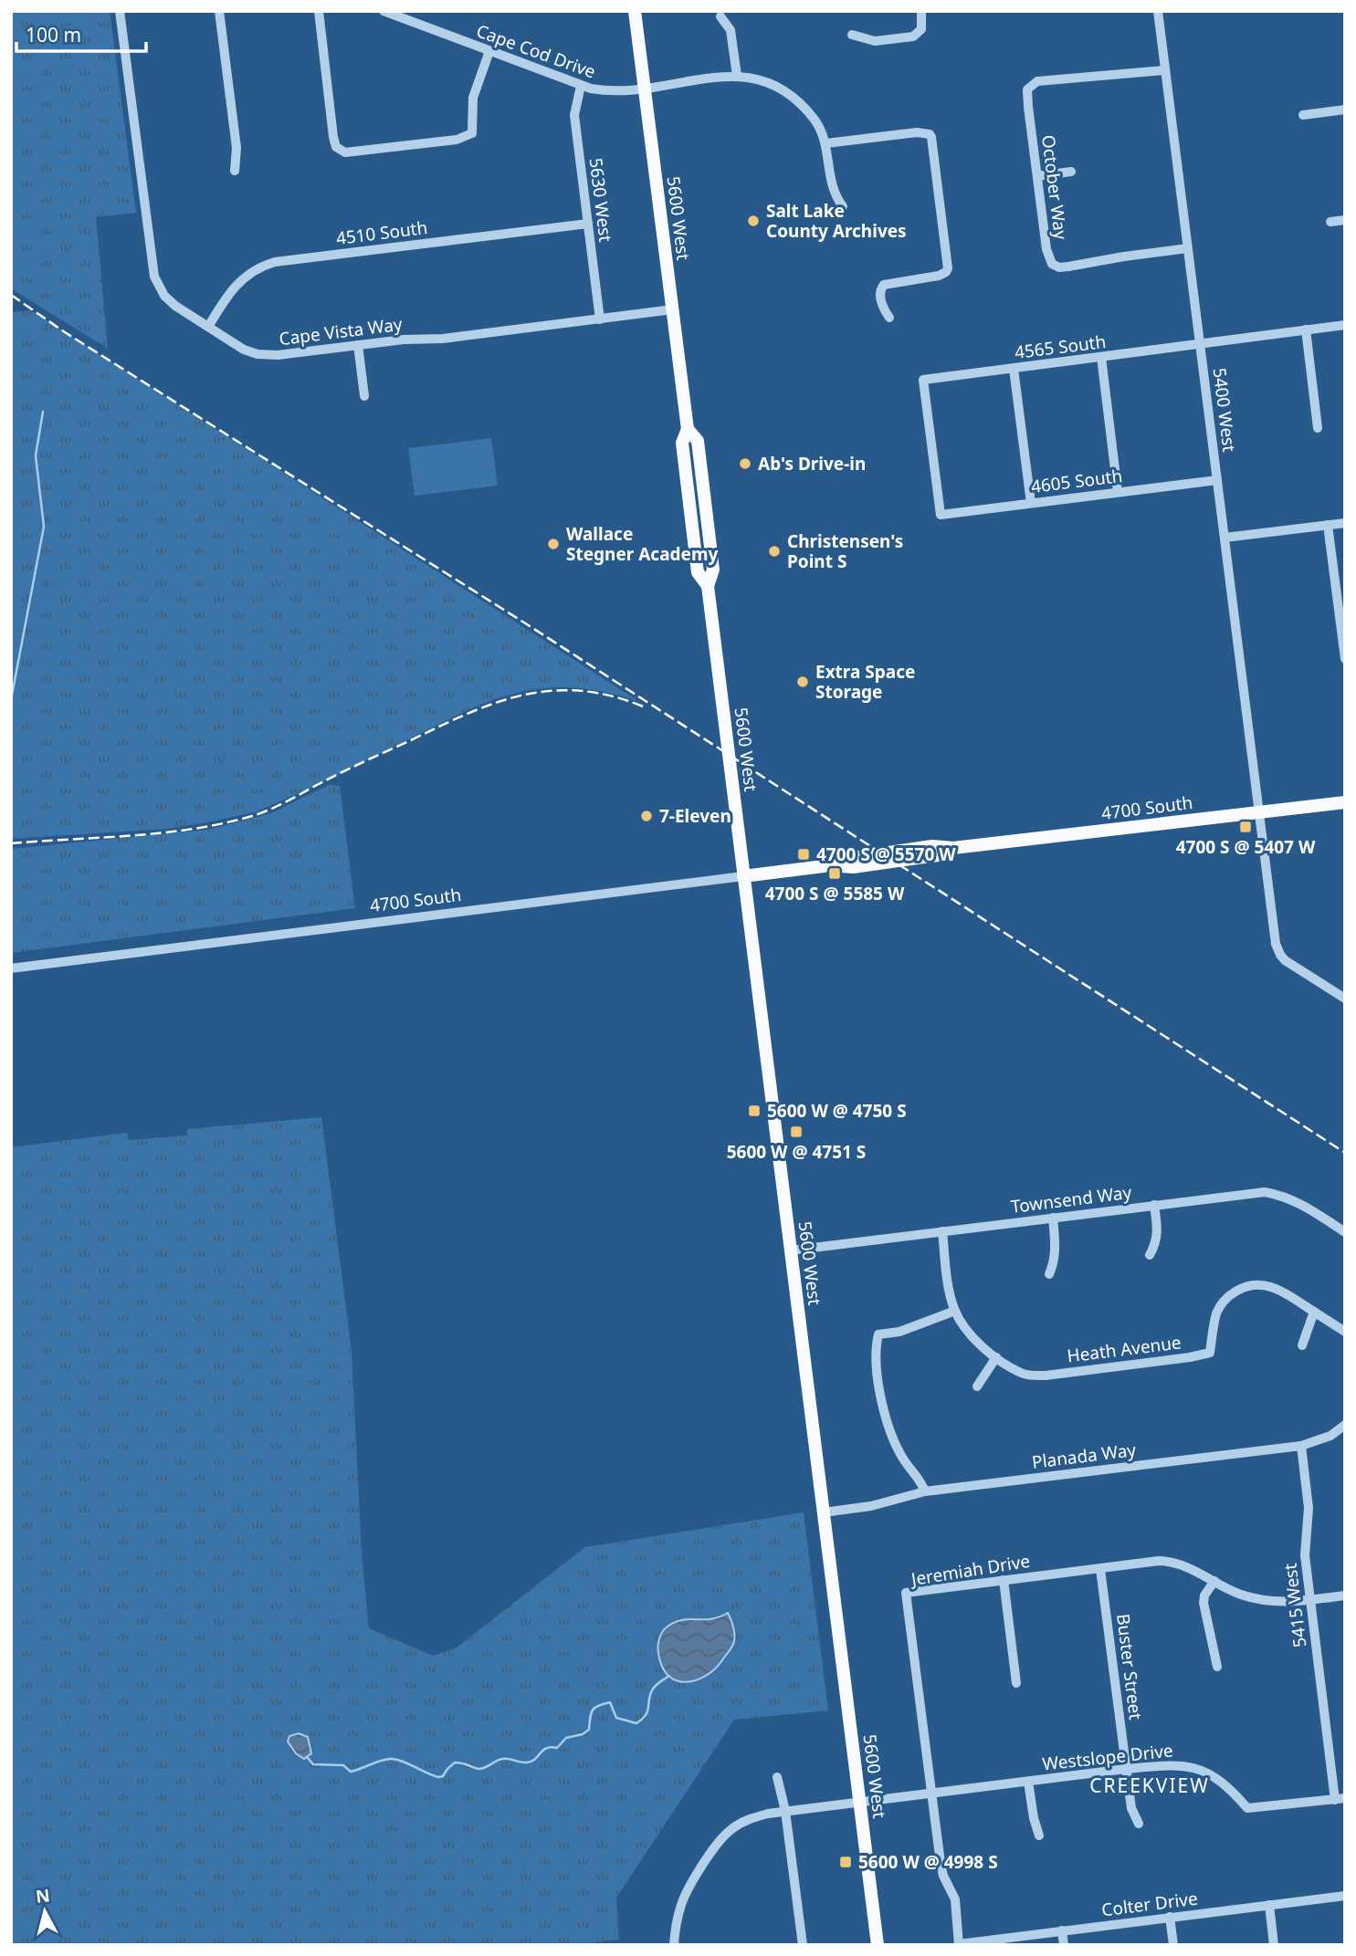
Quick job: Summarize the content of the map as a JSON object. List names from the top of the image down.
{
  "streets": {
    "main road": ["5600 West", "4700 South"],
    "street": [
      "Cape Cod Drive",
      "October Way",
      "5630 West",
      "4510 South",
      "Cape Vista Way",
      "4565 South",
      "5400 West",
      "4605 South",
      "Townsend Way",
      "Heath Avenue",
      "Planada Way",
      "Jeremiah Drive",
      "5415 West",
      "Buster Street",
      "Westslope Drive",
      "Colter Drive"
    ]
  },
  "crossings": [
    ["Cape Cod Drive", "5630 West"],
    ["Cape Cod Drive", "5600 West"],
    ["October Way", "5400 West"],
    ["5630 West", "4510 South"],
    ["5630 West", "Cape Vista Way"],
    ["5600 West", "Cape Vista Way"],
    ["5600 West", "4700 South"],
    ["5600 West", "Townsend Way"],
    ["5600 West", "Planada Way"],
    ["5600 West", "Westslope Drive"],
    ["4510 South", "Cape Vista Way"],
    ["4565 South", "5400 West"],
    ["4565 South", "4605 South"],
    ["5400 West", "4605 South"],
    ["5400 West", "4700 South"],
    ["Townsend Way", "Heath Avenue"],
    ["Planada Way", "5415 West"],
    ["Jeremiah Drive", "5415 West"],
    ["Jeremiah Drive", "Buster Street"],
    ["Jeremiah Drive", "Westslope Drive"],
    ["Jeremiah Drive", "Colter Drive"],
    ["5415 West", "Westslope Drive"],
    ["Buster Street", "Westslope Drive"]
  ],
  "districts": ["CREEKVIEW"],
  "places": {
    "other": [
      "Salt Lake County Archives",
      "Ab's Drive-in",
      "Wallace Stegner Academy",
      "Christensen's Point S",
      "Extra Space Storage",
      "7-Eleven"
    ],
    "transit": [
      "4700 S @ 5407 W",
      "4700 S @ 5570 W",
      "4700 S @ 5585 W",
      "5600 W @ 4750 S",
      "5600 W @ 4751 S",
      "5600 W @ 4998 S"
    ]
  },
  "scale_bar": "100 m",
  "north": "top"
}
